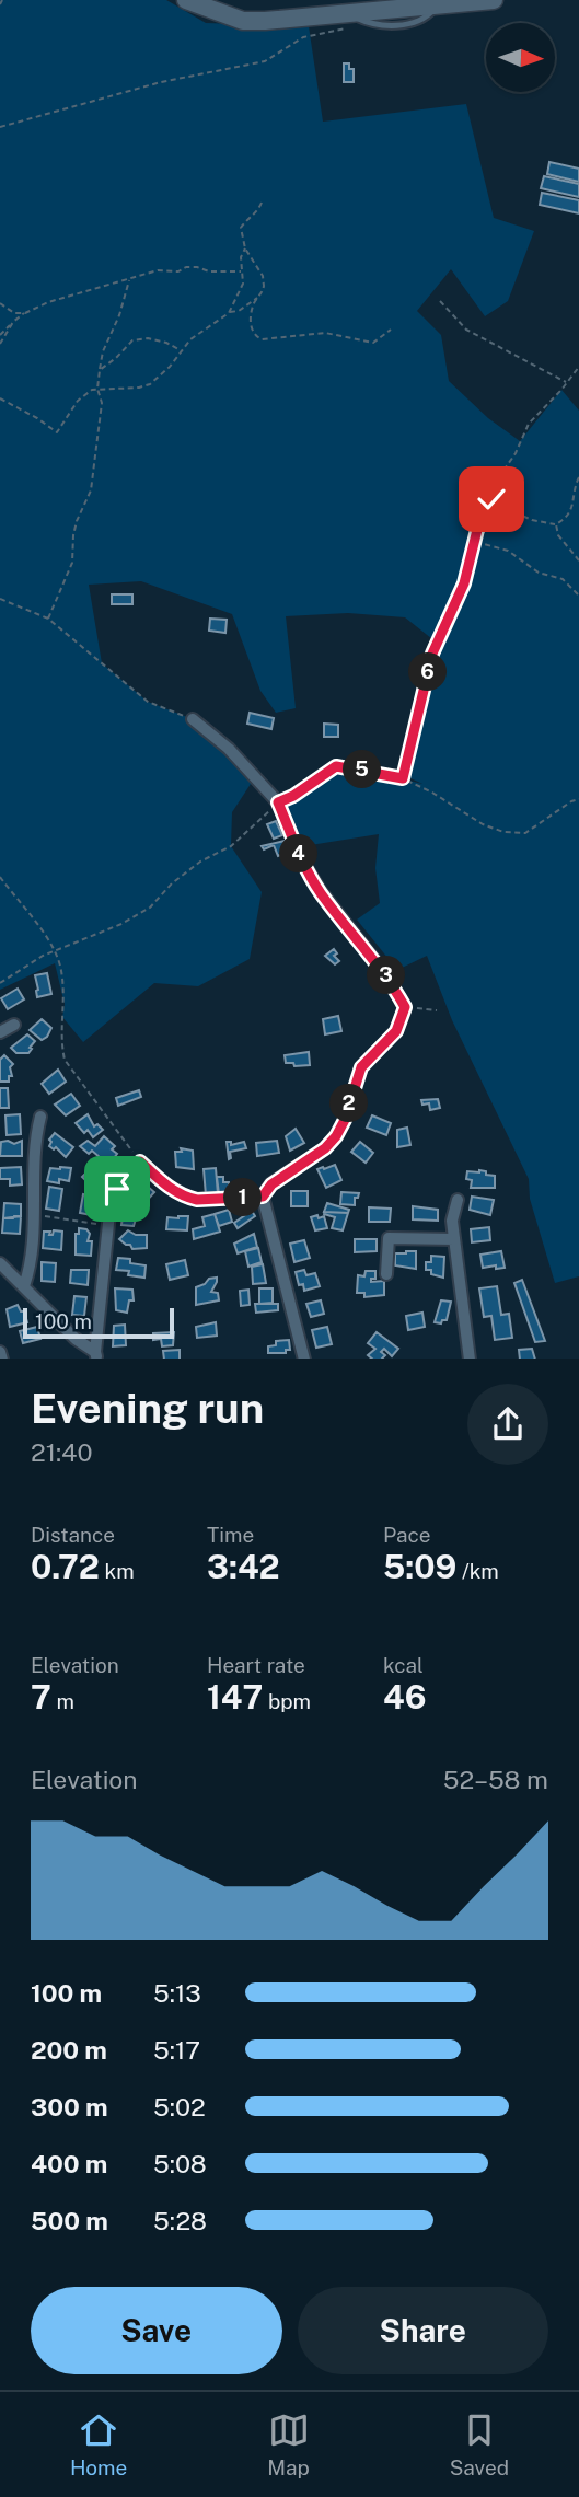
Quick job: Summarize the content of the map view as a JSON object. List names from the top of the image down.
{
  "scale_bar": "100 m",
  "north": "right",
  "page": {
    "pins": [
      "6",
      "5",
      "4",
      "3",
      "2",
      "1"
    ],
    "scale": "100 m",
    "heading": ["Evening run", "21:40"],
    "stats": [
      ["Distance", "0.72 km"],
      ["Time", "3:42"],
      ["Pace", "5:09 /km"],
      ["Elevation", "7 m"],
      ["Heart rate", "147 bpm"],
      ["kcal", "46"]
    ],
    "chart": ["Elevation", "52–58 m"],
    "list": [
      {
        "name": "100 m",
        "note": "5:13"
      },
      {
        "name": "200 m",
        "note": "5:17"
      },
      {
        "name": "300 m",
        "note": "5:02"
      },
      {
        "name": "400 m",
        "note": "5:08"
      },
      {
        "name": "500 m",
        "note": "5:28"
      }
    ],
    "buttons": ["Save", "Share"],
    "tabs": ["Home", "Map", "Saved"]
  }
}
